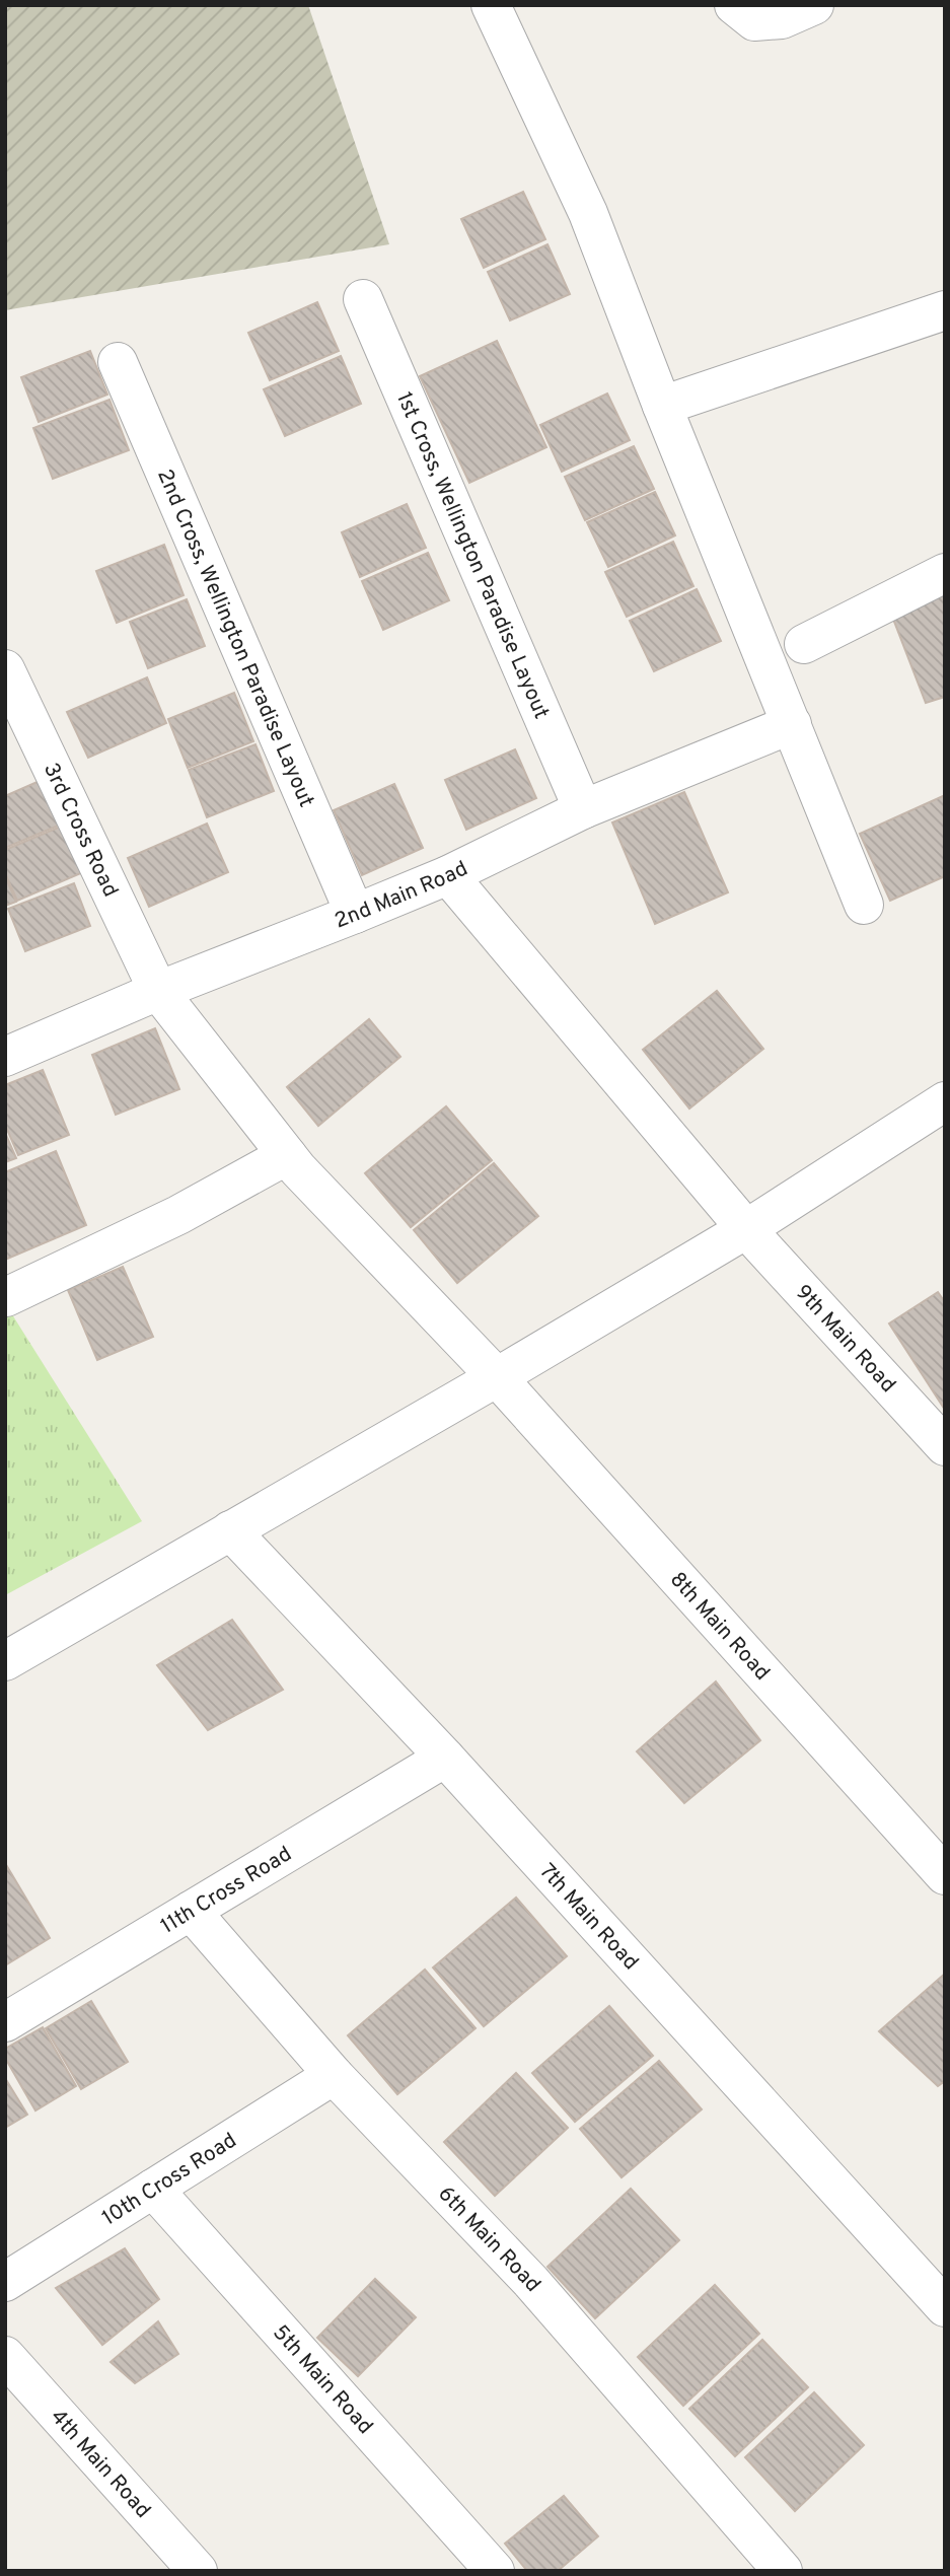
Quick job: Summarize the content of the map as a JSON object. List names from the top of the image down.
{
  "streets": {
    "street": [
      "1st Cross, Wellington Paradise Layout",
      "2nd Cross, Wellington Paradise Layout",
      "3rd Cross Road",
      "2nd Main Road",
      "9th Main Road",
      "8th Main Road",
      "11th Cross Road",
      "7th Main Road",
      "10th Cross Road",
      "6th Main Road",
      "5th Main Road",
      "4th Main Road"
    ]
  },
  "crossings": [
    ["1st Cross, Wellington Paradise Layout", "2nd Main Road"],
    ["2nd Cross, Wellington Paradise Layout", "2nd Main Road"],
    ["3rd Cross Road", "2nd Main Road"],
    ["3rd Cross Road", "8th Main Road"],
    ["2nd Main Road", "9th Main Road"],
    ["11th Cross Road", "7th Main Road"],
    ["11th Cross Road", "6th Main Road"],
    ["10th Cross Road", "6th Main Road"],
    ["10th Cross Road", "5th Main Road"]
  ]
}
